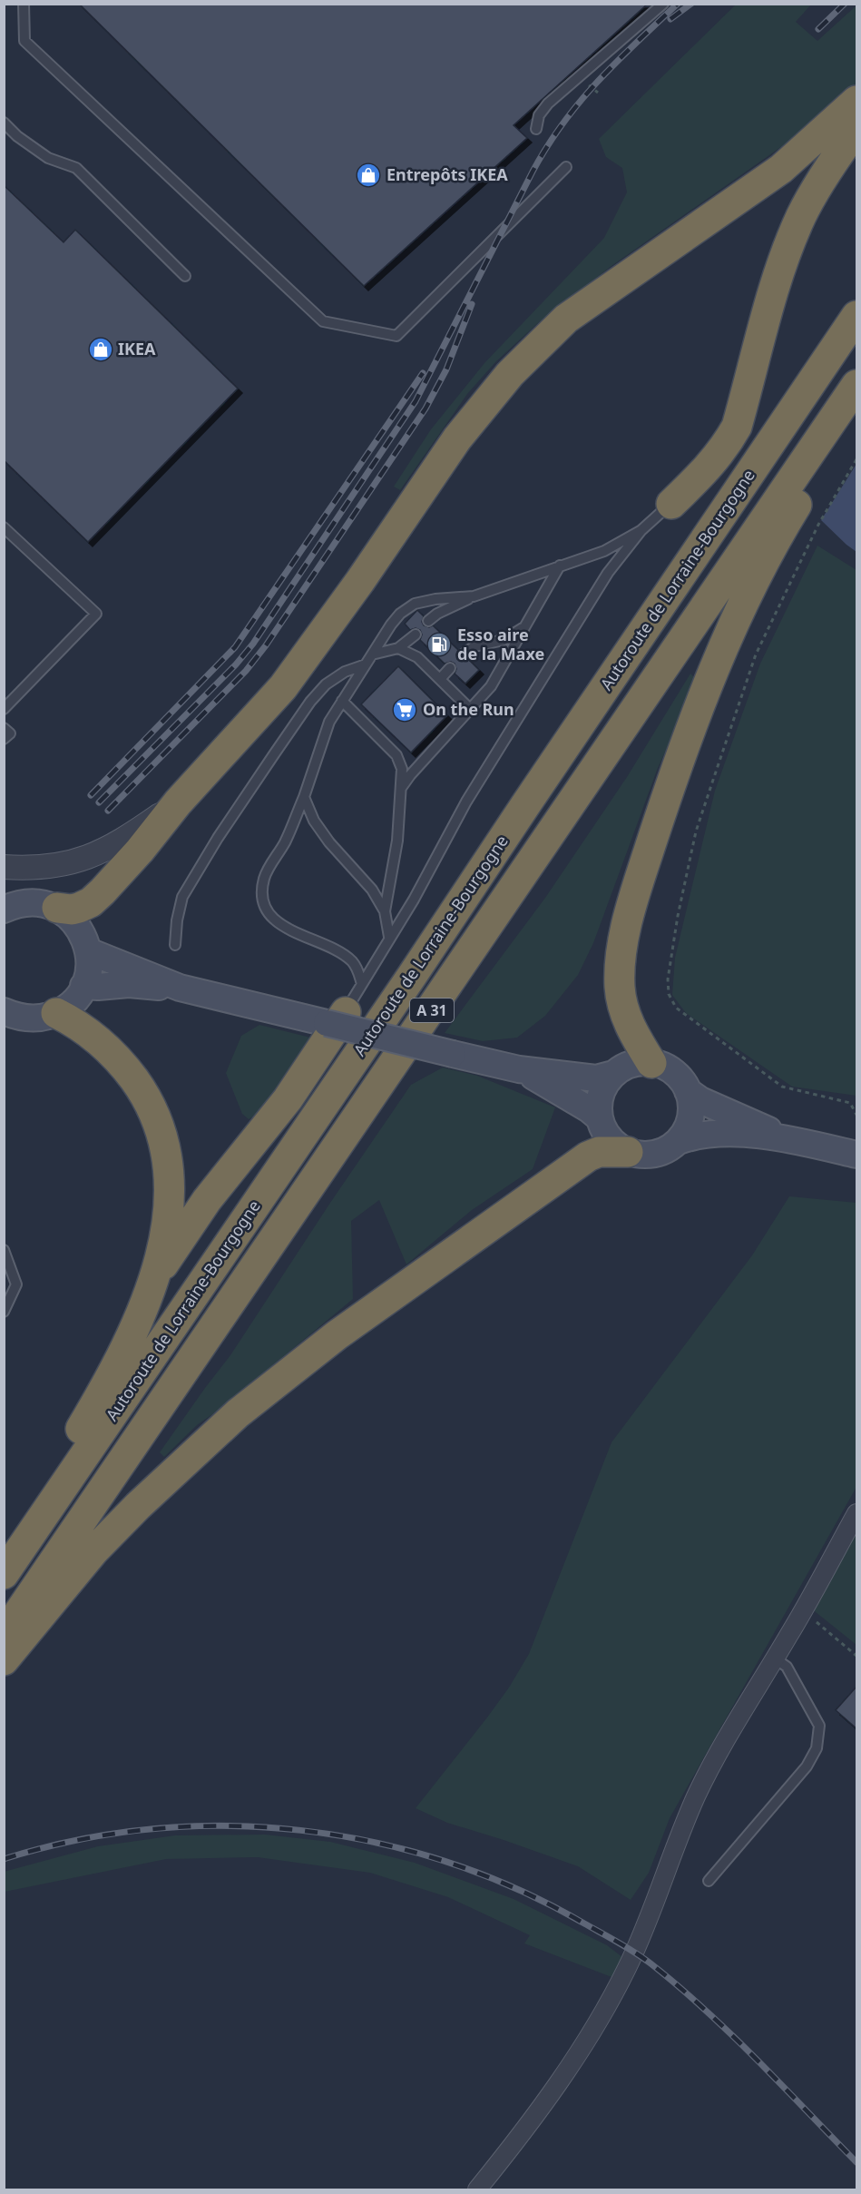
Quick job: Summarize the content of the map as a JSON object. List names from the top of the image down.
{
  "streets": {
    "highway": ["Autoroute de Lorraine-Bourgogne", "A 31"]
  },
  "places": {
    "shop": ["Entrepôts IKEA", "IKEA"],
    "fuel station": ["Esso aire de la Maxe"],
    "supermarket": ["On the Run"]
  }
}
